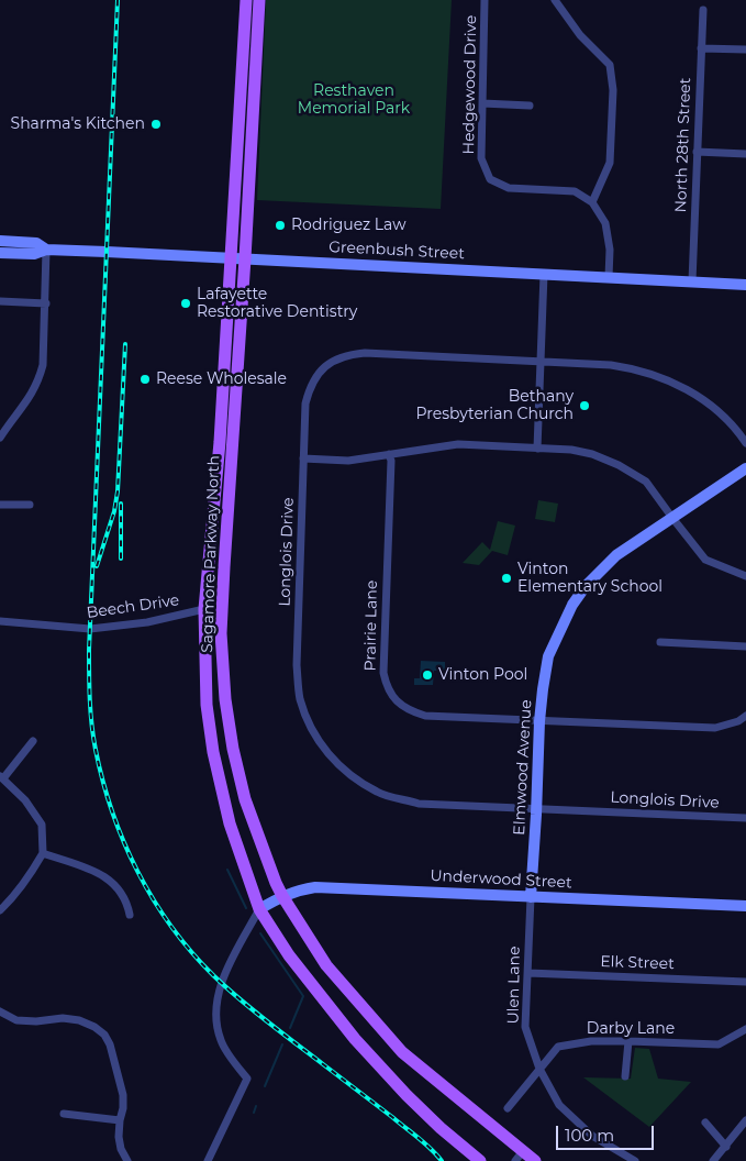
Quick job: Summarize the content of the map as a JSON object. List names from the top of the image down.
{
  "streets": {
    "main road": ["Sagamore Parkway North"],
    "street": [
      "Hedgewood Drive",
      "North 28th Street",
      "Greenbush Street",
      "Longlois Drive",
      "Beech Drive",
      "Prairie Lane",
      "Elmwood Avenue",
      "Underwood Street",
      "Elk Street",
      "Ulen Lane",
      "Darby Lane"
    ]
  },
  "crossings": [
    ["North 28th Street", "Greenbush Street"],
    ["Greenbush Street", "Sagamore Parkway North"],
    ["Longlois Drive", "Elmwood Avenue"],
    ["Sagamore Parkway North", "Beech Drive"],
    ["Sagamore Parkway North", "Underwood Street"],
    ["Prairie Lane", "Elmwood Avenue"],
    ["Elmwood Avenue", "Underwood Street"],
    ["Elmwood Avenue", "Ulen Lane"],
    ["Underwood Street", "Ulen Lane"],
    ["Elk Street", "Ulen Lane"],
    ["Ulen Lane", "Darby Lane"]
  ],
  "parks": ["Resthaven Memorial Park"],
  "places": [
    "Sharma's Kitchen",
    "Rodriguez Law",
    "Lafayette Restorative Dentistry",
    "Reese Wholesale",
    "Bethany Presbyterian Church",
    "Vinton Elementary School",
    "Vinton Pool"
  ],
  "scale_bar": "100 m"
}
